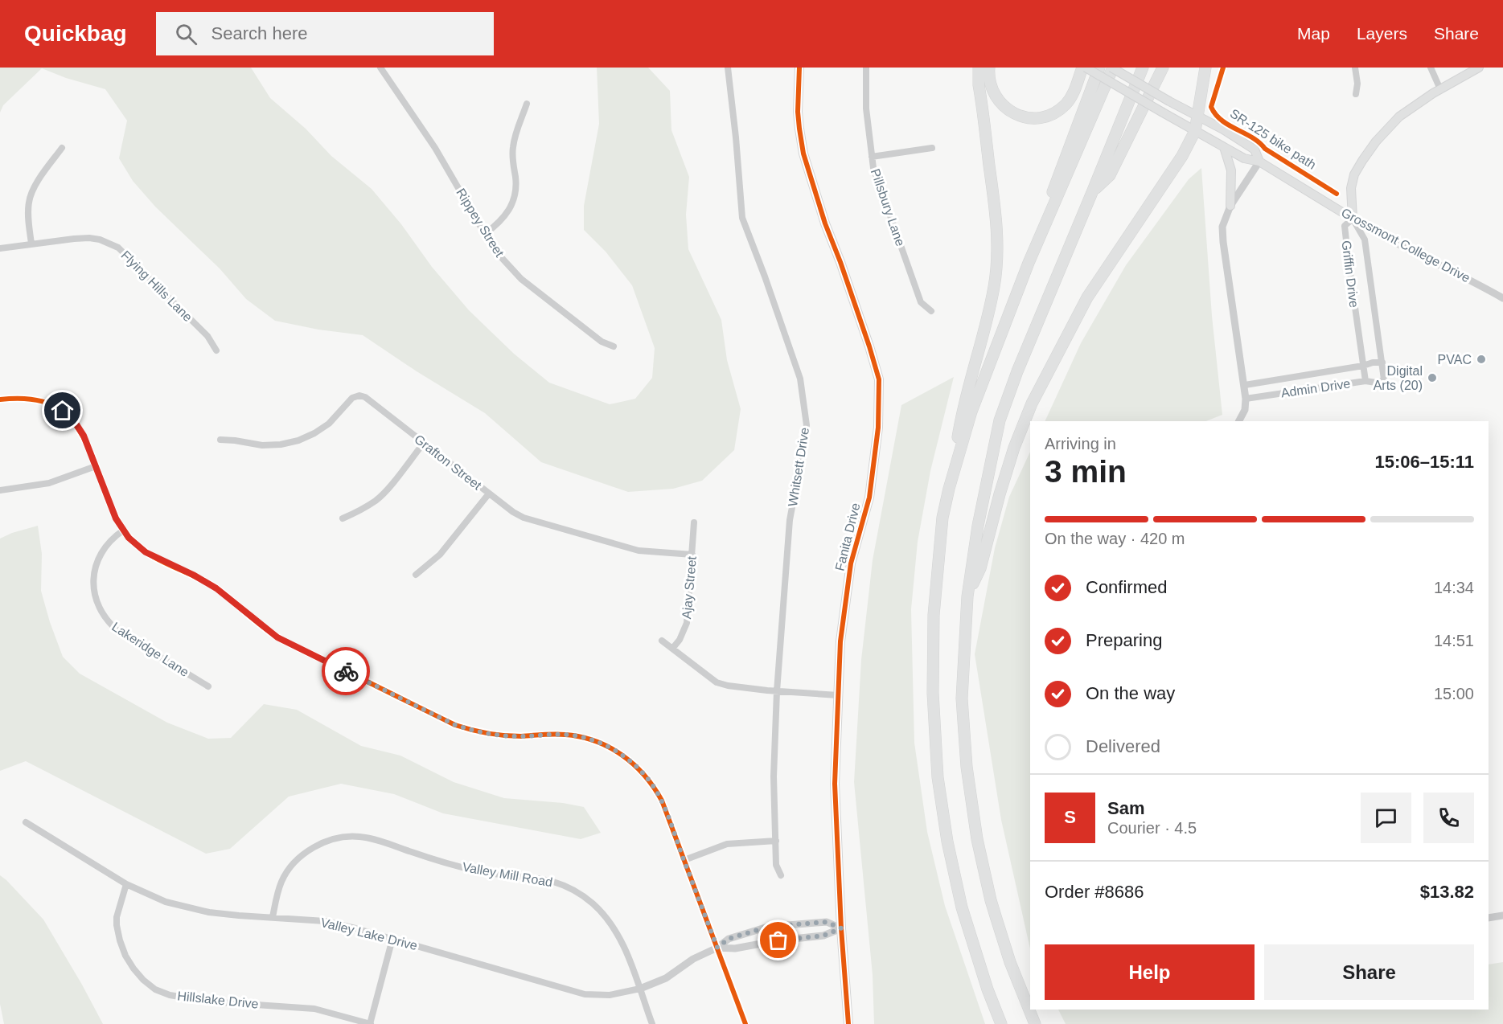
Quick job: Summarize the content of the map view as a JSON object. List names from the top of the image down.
{
  "streets": {
    "main road": ["Grossmont College Drive", "Fanita Drive"],
    "street": [
      "Pillsbury Lane",
      "Rippey Street",
      "Griffin Drive",
      "Flying Hills Lane",
      "Admin Drive",
      "Grafton Street",
      "Whitsett Drive",
      "Ajay Street",
      "Lakeridge Lane",
      "Valley Mill Road",
      "Valley Lake Drive",
      "Hillslake Drive"
    ],
    "cycle path": ["SR-125 bike path"]
  },
  "crossings": [
    ["Grossmont College Drive", "Griffin Drive"],
    ["Griffin Drive", "Admin Drive"],
    ["Grafton Street", "Ajay Street"],
    ["Fanita Drive", "Valley Lake Drive"],
    ["Valley Mill Road", "Valley Lake Drive"],
    ["Valley Lake Drive", "Hillslake Drive"]
  ],
  "places": ["PVAC", "Digital Arts (20)"],
  "page": {
    "header": "Quickbag",
    "search": "Search here",
    "nav": ["Map", "Layers", "Share"],
    "heading": ["3 min", "Arriving in", "15:06–15:11"],
    "panel": [
      "Sam",
      "Courier · 4.5",
      "Order #8686",
      "$13.82"
    ],
    "bar": "On the way · 420 m",
    "list": [
      ["Confirmed", "14:34"],
      ["Preparing", "14:51"],
      ["On the way", "15:00"],
      "Delivered"
    ],
    "round": "S",
    "buttons": ["Help", "Share"]
  }
}
